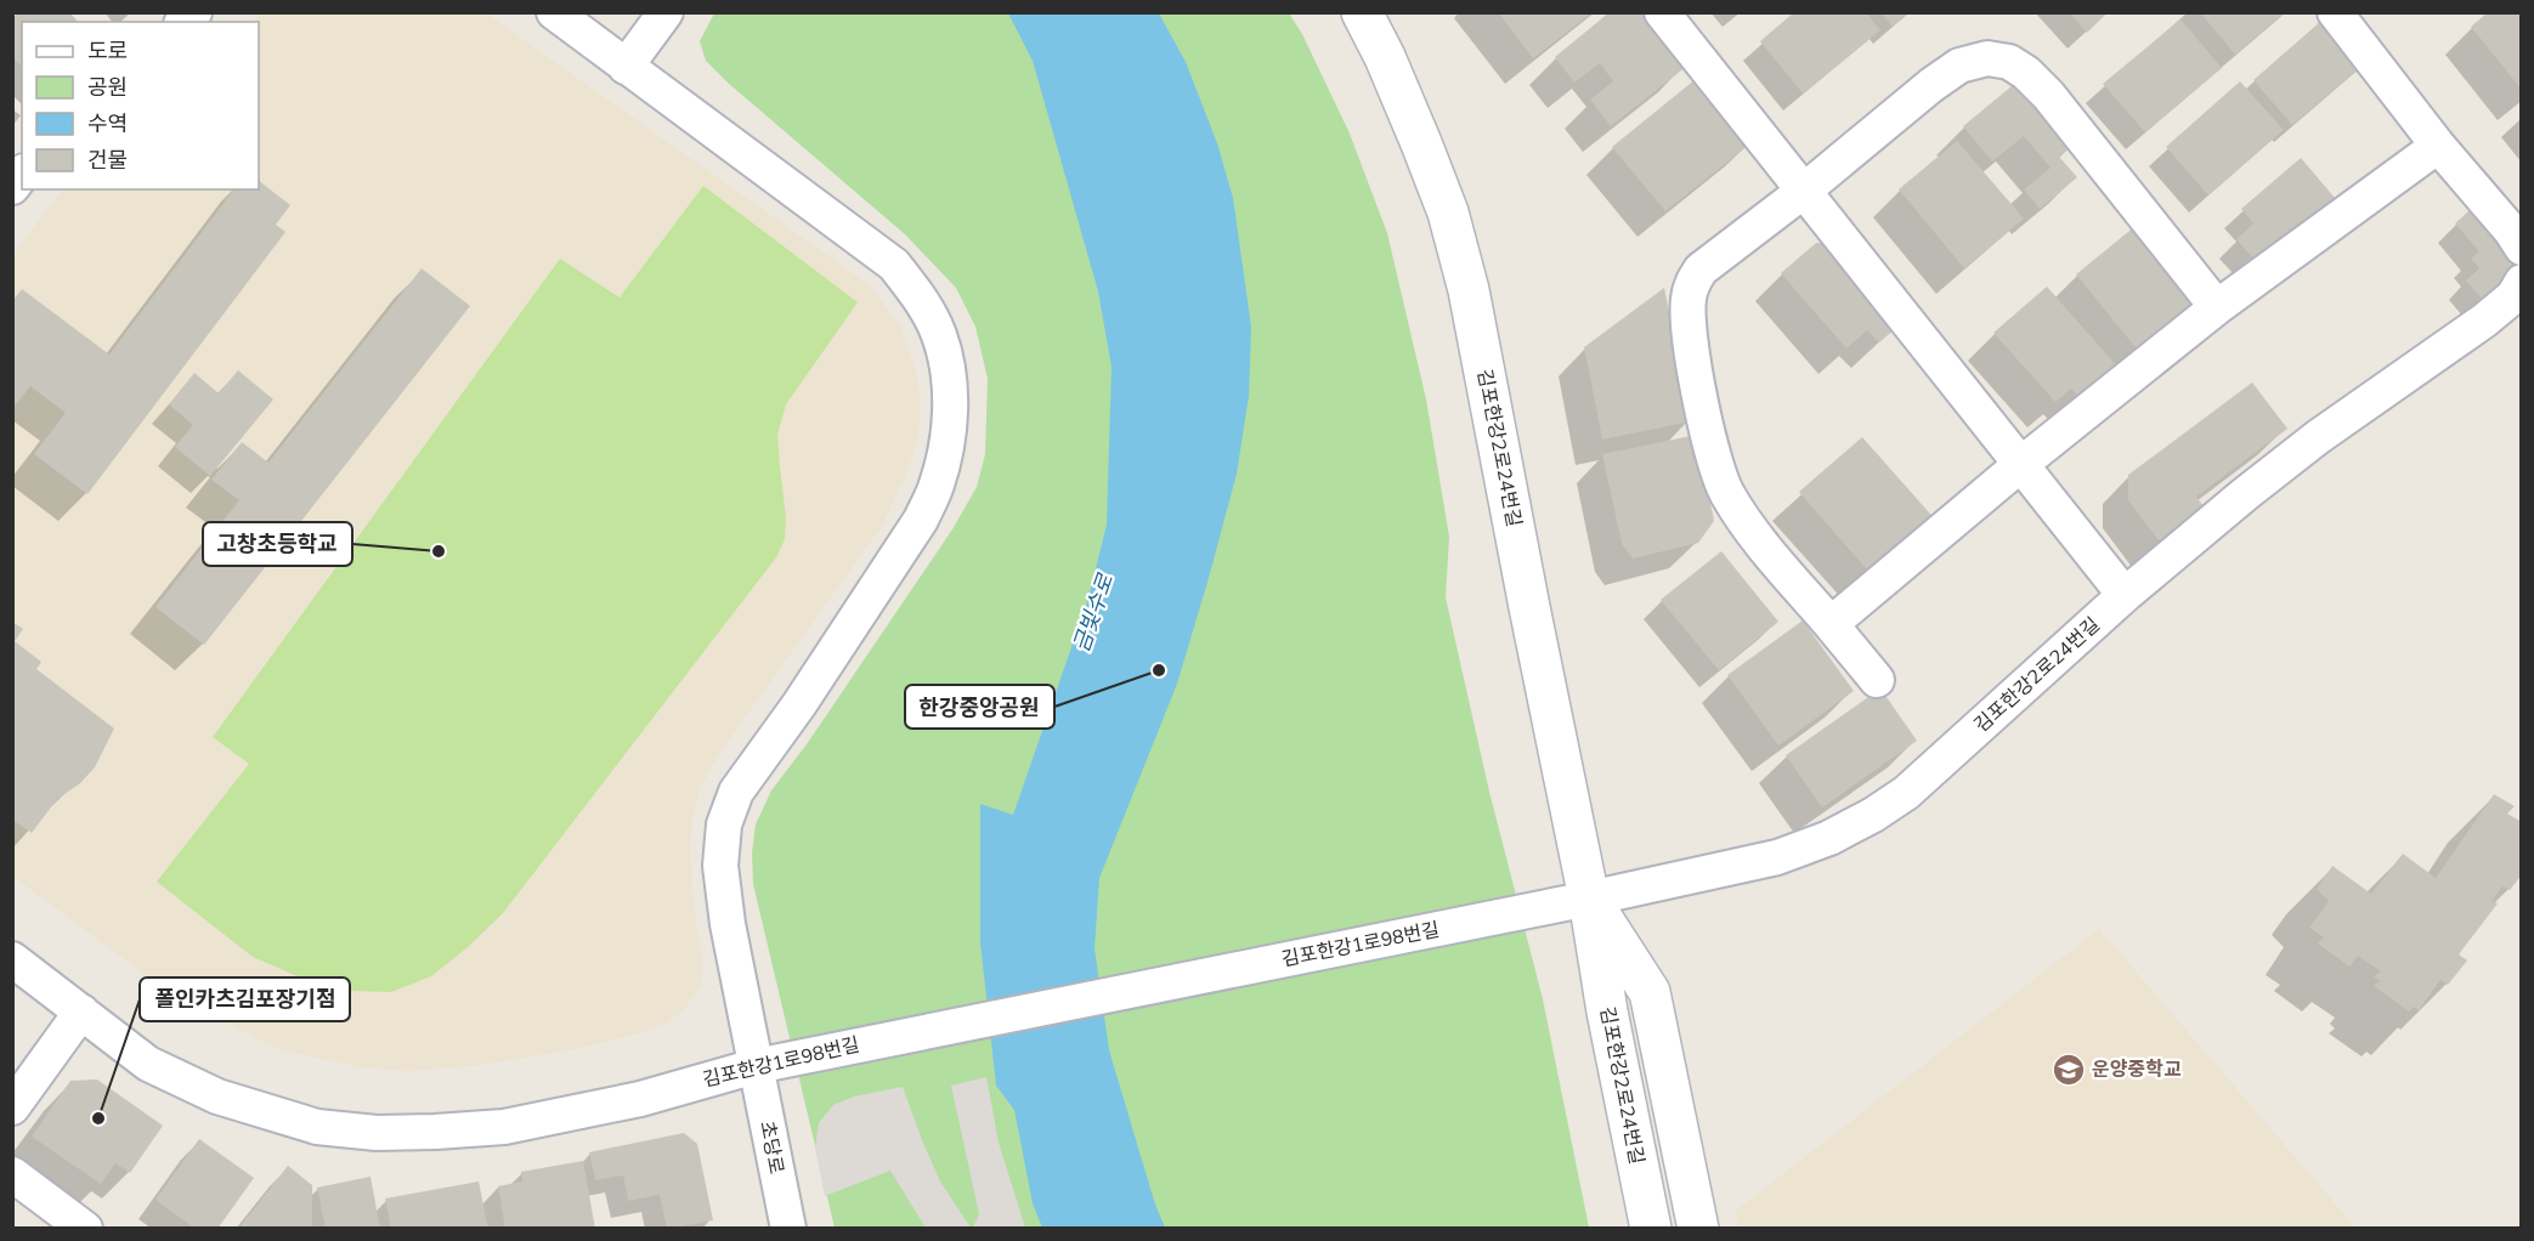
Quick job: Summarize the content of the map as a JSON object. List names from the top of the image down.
{
  "streets": {
    "street": ["김포한강2로24번길", "김포한강1로98번길", "초당로"]
  },
  "crossings": [
    ["김포한강2로24번길", "김포한강1로98번길"],
    ["김포한강1로98번길", "초당로"]
  ],
  "water": ["금빛수로"],
  "places": {
    "other": ["고창초등학교", "한강중앙공원", "폴인카츠김포장기점"],
    "school or university": ["운양중학교"]
  },
  "legend": [
    "도로",
    "공원",
    "수역",
    "건물"
  ]
}
